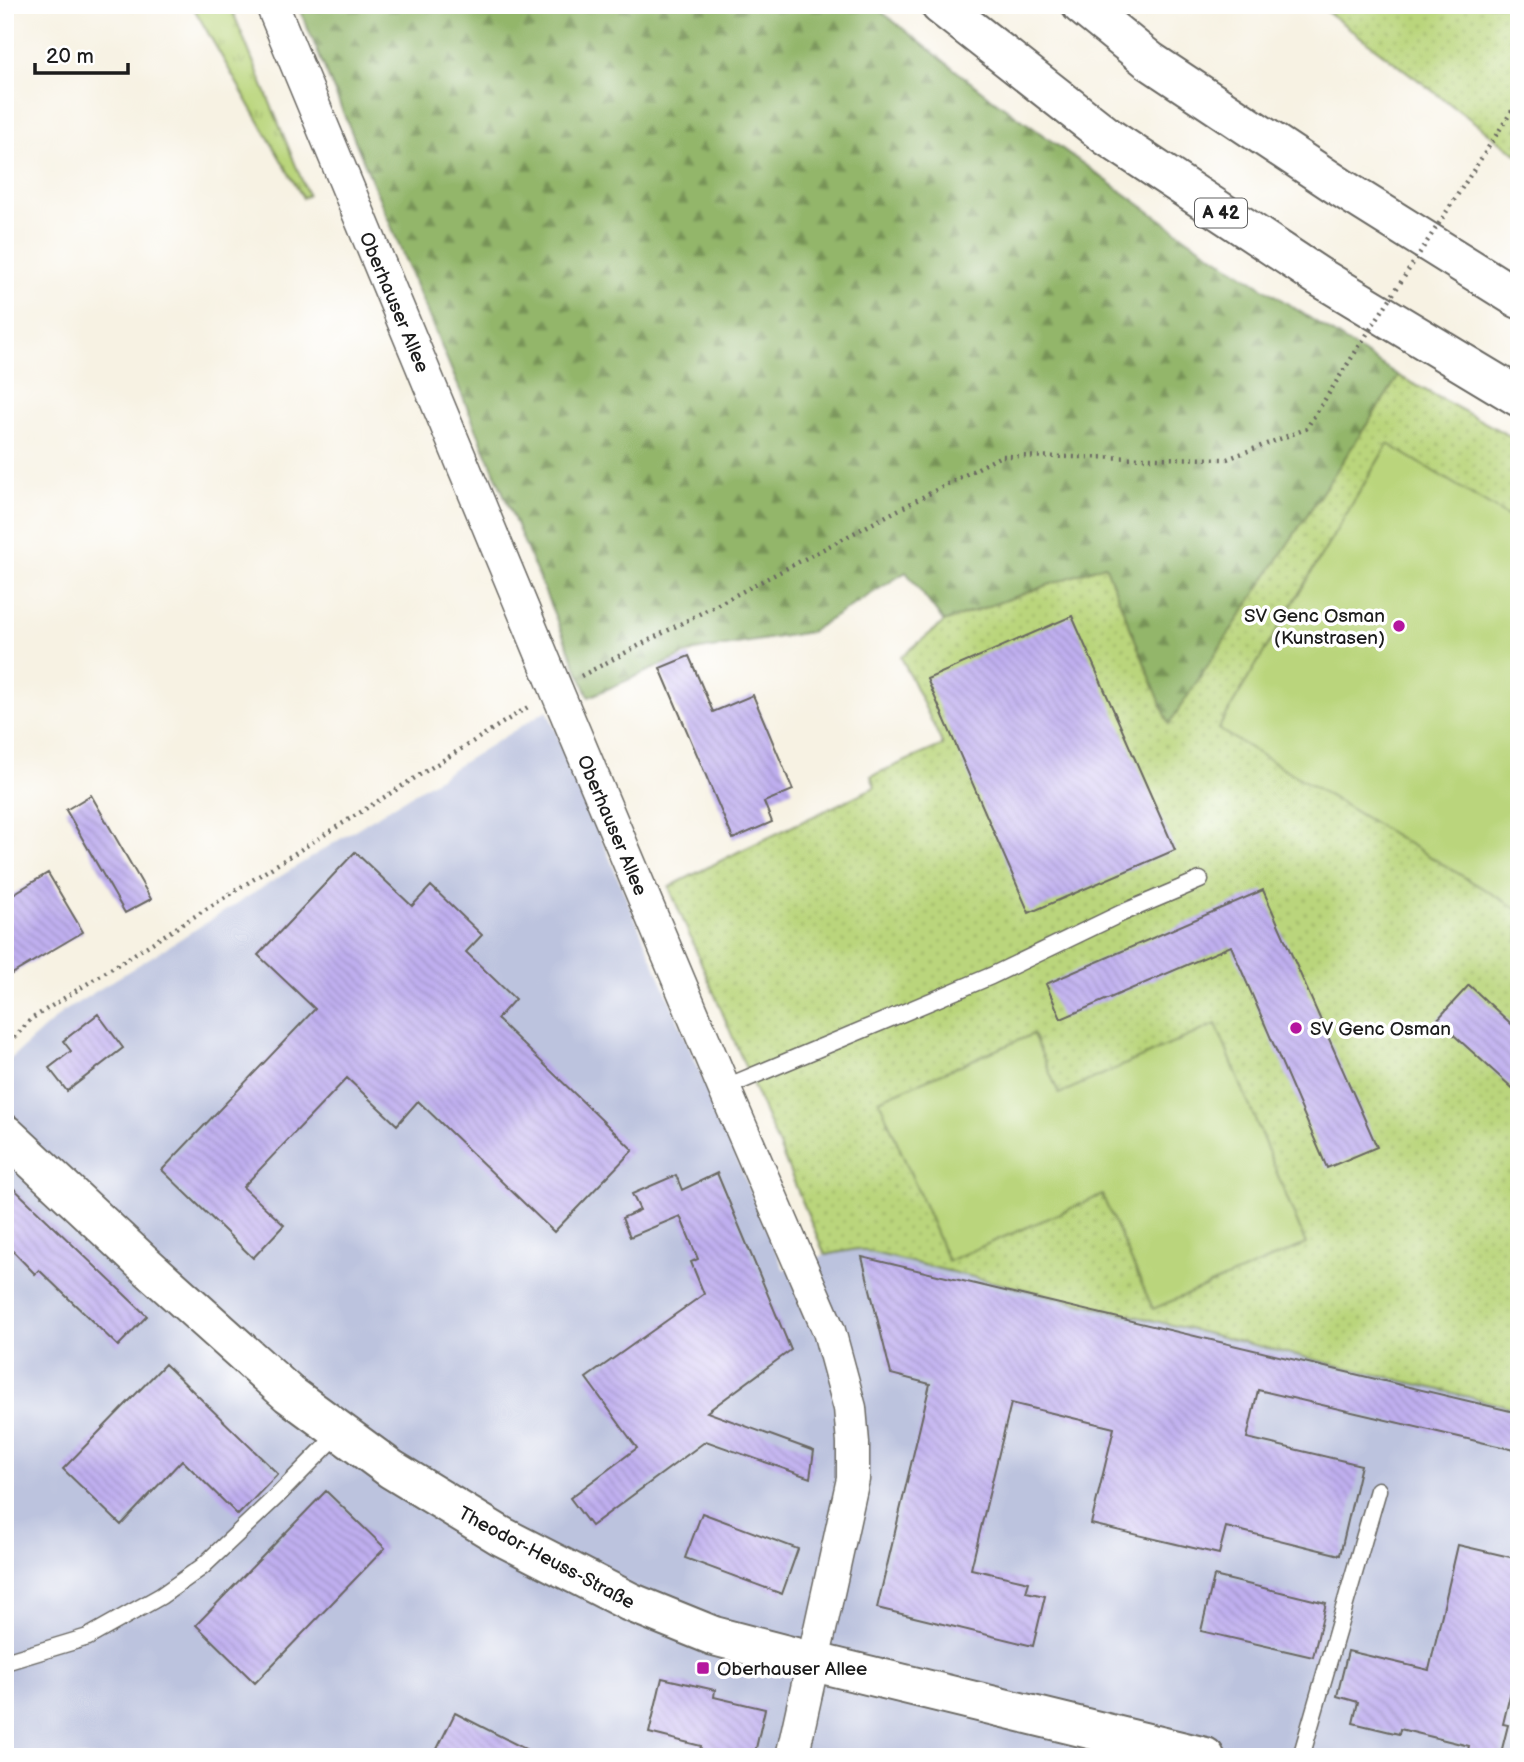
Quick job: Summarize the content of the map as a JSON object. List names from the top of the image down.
{
  "streets": {
    "main road": ["A 42", "Theodor-Heuss-Straße"],
    "street": ["Oberhauser Allee"]
  },
  "crossings": [
    ["Oberhauser Allee", "Theodor-Heuss-Straße"]
  ],
  "places": {
    "other": ["SV Genc Osman (Kunstrasen)", "SV Genc Osman"],
    "transit": ["Oberhauser Allee"]
  },
  "scale_bar": "20 m"
}
